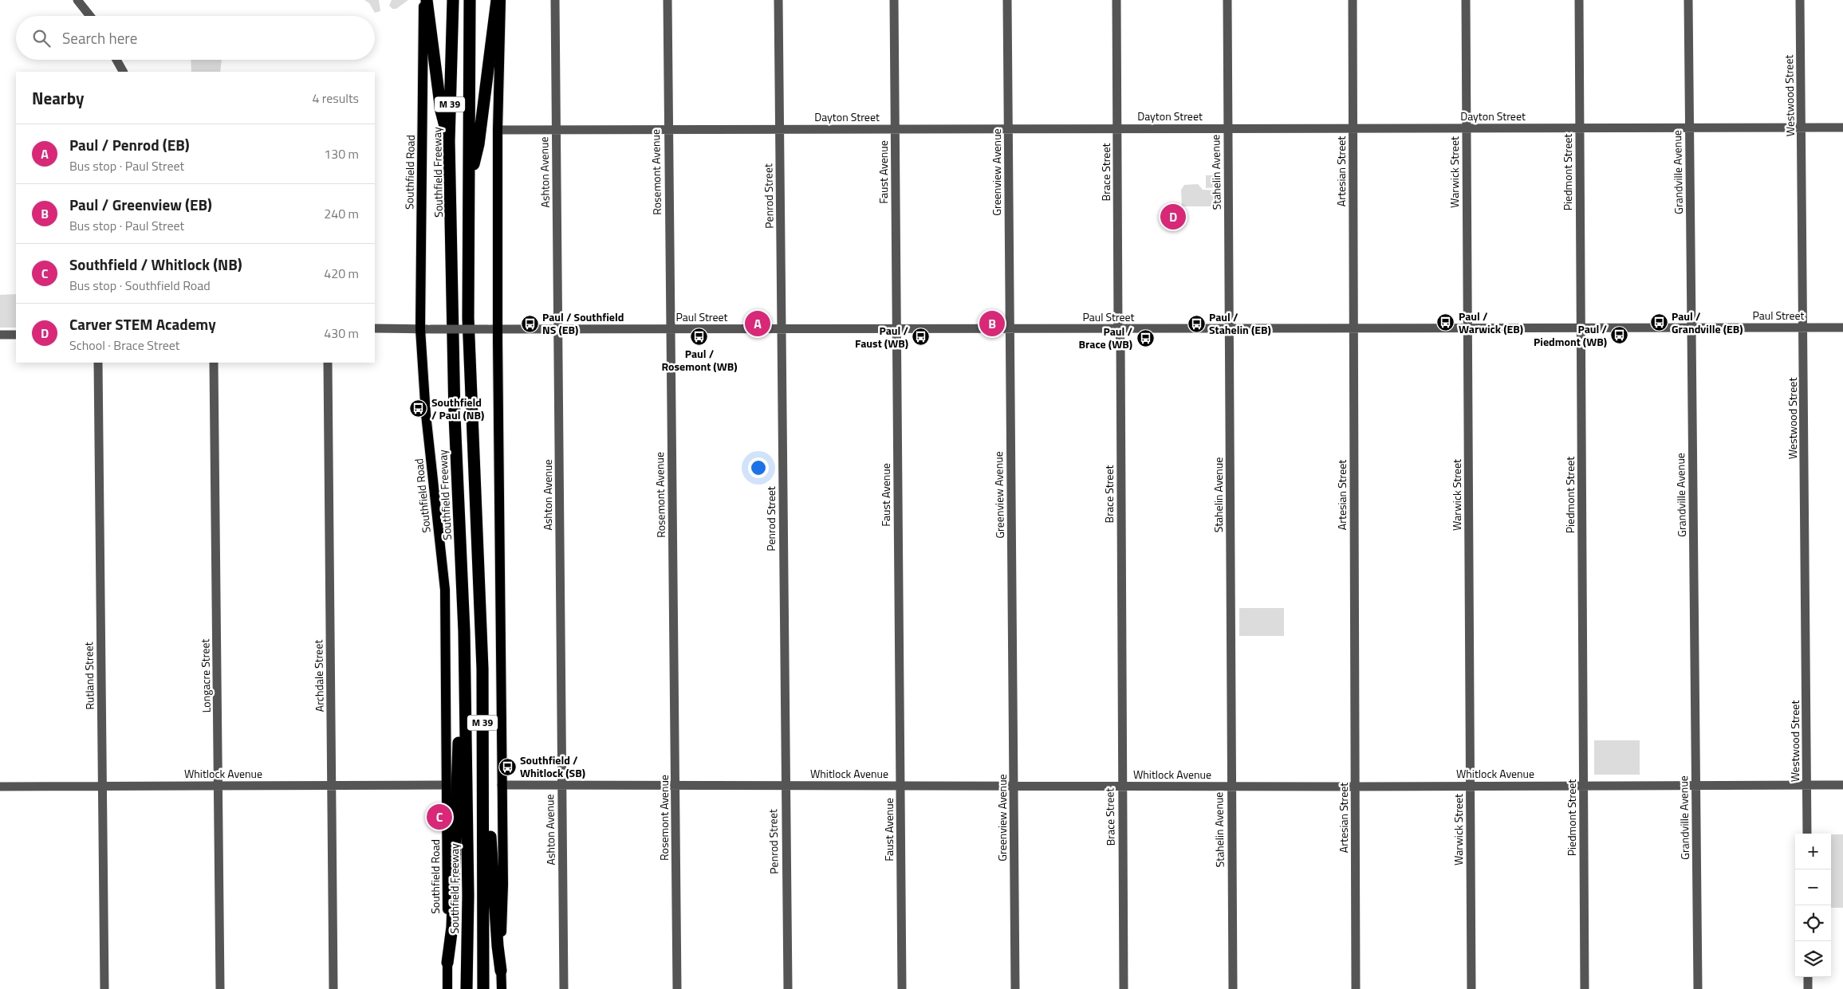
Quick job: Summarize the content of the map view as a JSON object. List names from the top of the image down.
{
  "streets": {
    "highway": ["M 39", "Southfield Freeway"],
    "main road": ["Southfield Road"],
    "street": [
      "Westwood Street",
      "Dayton Street",
      "Artesian Street",
      "Ashton Avenue",
      "Rosemont Avenue",
      "Faust Avenue",
      "Greenview Avenue",
      "Brace Street",
      "Stahelin Avenue",
      "Warwick Street",
      "Piedmont Street",
      "Grandville Avenue",
      "Penrod Street",
      "Paul Street",
      "Rutland Street",
      "Longacre Street",
      "Archdale Street",
      "Whitlock Avenue"
    ]
  },
  "crossings": [
    ["Westwood Street", "Dayton Street"],
    ["Westwood Street", "Paul Street"],
    ["Westwood Street", "Whitlock Avenue"],
    ["Dayton Street", "Artesian Street"],
    ["Dayton Street", "Ashton Avenue"],
    ["Dayton Street", "Rosemont Avenue"],
    ["Dayton Street", "Faust Avenue"],
    ["Dayton Street", "Greenview Avenue"],
    ["Dayton Street", "Brace Street"],
    ["Dayton Street", "Stahelin Avenue"],
    ["Dayton Street", "Warwick Street"],
    ["Dayton Street", "Piedmont Street"],
    ["Dayton Street", "Grandville Avenue"],
    ["Dayton Street", "Penrod Street"],
    ["Artesian Street", "Paul Street"],
    ["Artesian Street", "Whitlock Avenue"],
    ["Southfield Road", "Paul Street"],
    ["Southfield Road", "Whitlock Avenue"],
    ["Ashton Avenue", "Paul Street"],
    ["Ashton Avenue", "Whitlock Avenue"],
    ["Rosemont Avenue", "Paul Street"],
    ["Rosemont Avenue", "Whitlock Avenue"],
    ["Faust Avenue", "Paul Street"],
    ["Faust Avenue", "Whitlock Avenue"],
    ["Greenview Avenue", "Paul Street"],
    ["Greenview Avenue", "Whitlock Avenue"],
    ["Brace Street", "Paul Street"],
    ["Brace Street", "Whitlock Avenue"],
    ["Stahelin Avenue", "Paul Street"],
    ["Stahelin Avenue", "Whitlock Avenue"],
    ["Warwick Street", "Paul Street"],
    ["Warwick Street", "Whitlock Avenue"],
    ["Piedmont Street", "Paul Street"],
    ["Piedmont Street", "Whitlock Avenue"],
    ["Grandville Avenue", "Paul Street"],
    ["Grandville Avenue", "Whitlock Avenue"],
    ["Penrod Street", "Paul Street"],
    ["Penrod Street", "Whitlock Avenue"],
    ["Rutland Street", "Whitlock Avenue"],
    ["Longacre Street", "Whitlock Avenue"],
    ["Archdale Street", "Whitlock Avenue"]
  ],
  "places": {
    "bus stop": [
      "Paul / Warwick (EB)",
      "Paul / Grandville (EB)",
      "Paul / Southfield NS (EB)",
      "Paul / Stahelin (EB)",
      "Paul / Piedmont (WB)",
      "Paul / Rosemont (WB)",
      "Paul / Faust (WB)",
      "Paul / Brace (WB)",
      "Southfield / Paul (NB)",
      "Southfield / Whitlock (SB)"
    ]
  },
  "page": {
    "search": "Search here",
    "heading": ["Nearby", "4 results"],
    "list": [
      {
        "mark": "A",
        "name": "Paul / Penrod (EB)",
        "note": "Bus stop · Paul Street",
        "value": "130 m"
      },
      {
        "mark": "B",
        "name": "Paul / Greenview (EB)",
        "note": "Bus stop · Paul Street",
        "value": "240 m"
      },
      {
        "mark": "C",
        "name": "Southfield / Whitlock (NB)",
        "note": "Bus stop · Southfield Road",
        "value": "420 m"
      },
      {
        "mark": "D",
        "name": "Carver STEM Academy",
        "note": "School · Brace Street",
        "value": "430 m"
      }
    ],
    "pins": [
      "D",
      "A",
      "B",
      "C"
    ],
    "map_buttons": ["+", "−"]
  }
}
